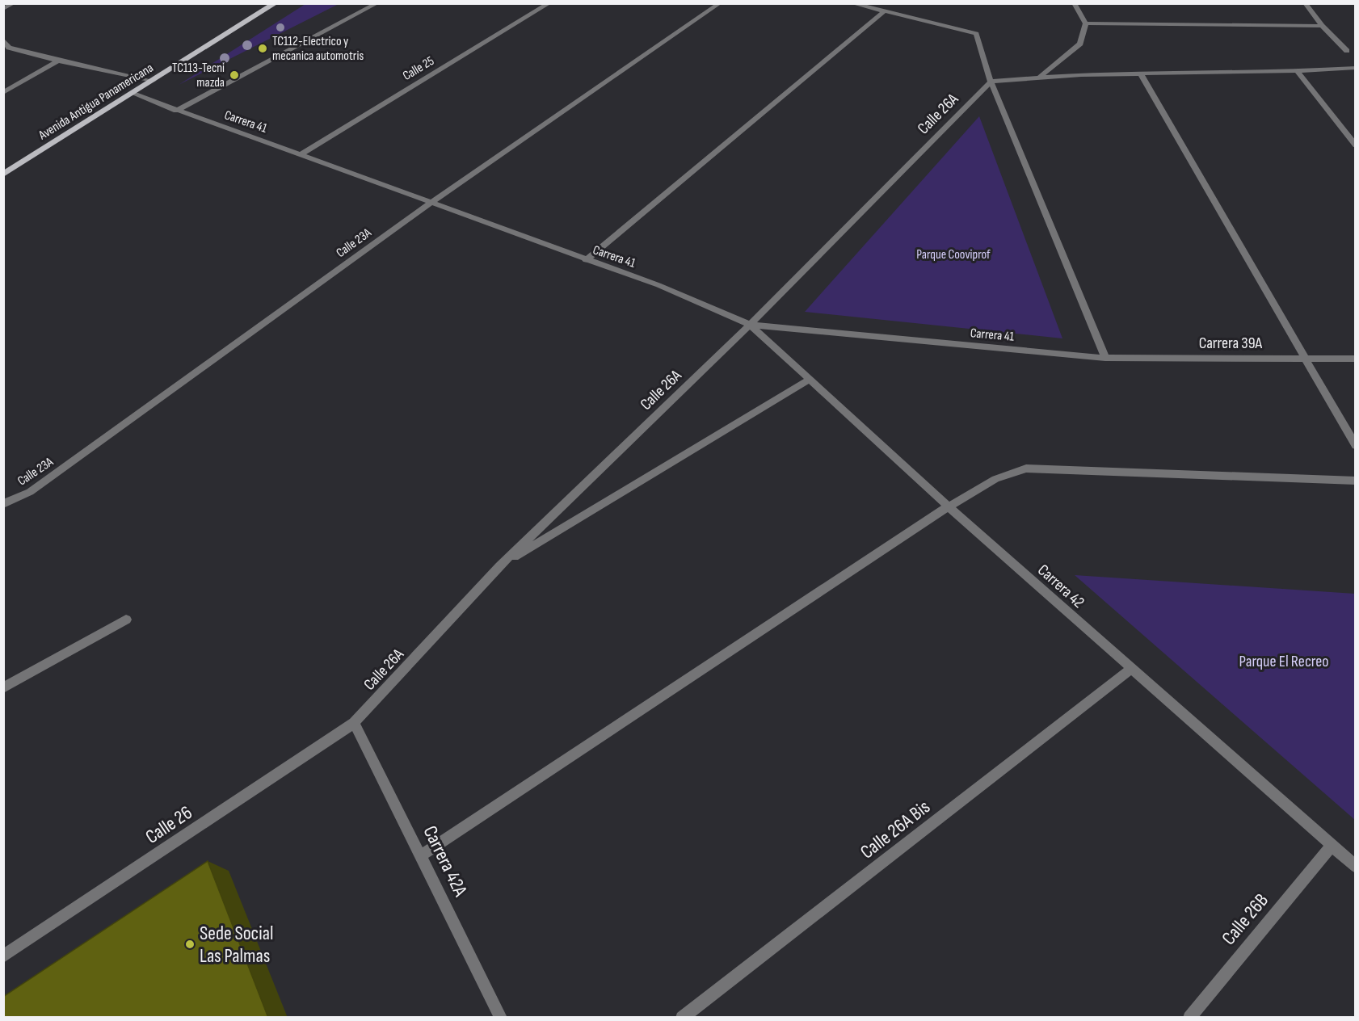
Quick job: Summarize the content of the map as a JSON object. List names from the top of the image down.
{
  "streets": {
    "main road": ["Avenida Antigua Panamericana"],
    "street": [
      "Calle 25",
      "Calle 26A",
      "Carrera 41",
      "Calle 23A",
      "Carrera 39A",
      "Carrera 42",
      "Calle 26",
      "Calle 26A Bis",
      "Carrera 42A",
      "Calle 26B"
    ]
  },
  "crossings": [
    ["Calle 25", "Carrera 41"],
    ["Avenida Antigua Panamericana", "Carrera 41"],
    ["Calle 26A", "Carrera 41"],
    ["Calle 26A", "Carrera 42"],
    ["Calle 26A", "Calle 26"],
    ["Calle 26A", "Carrera 42A"],
    ["Carrera 41", "Calle 23A"],
    ["Carrera 41", "Carrera 39A"],
    ["Carrera 41", "Carrera 42"],
    ["Carrera 42", "Calle 26A Bis"],
    ["Carrera 42", "Calle 26B"],
    ["Calle 26", "Carrera 42A"]
  ],
  "parks": ["Parque Cooviprof", "Parque El Recreo"],
  "places": ["TC112-Electrico y mecanica automotris", "TC113-Tecni mazda", "Sede Social Las Palmas"]
}
